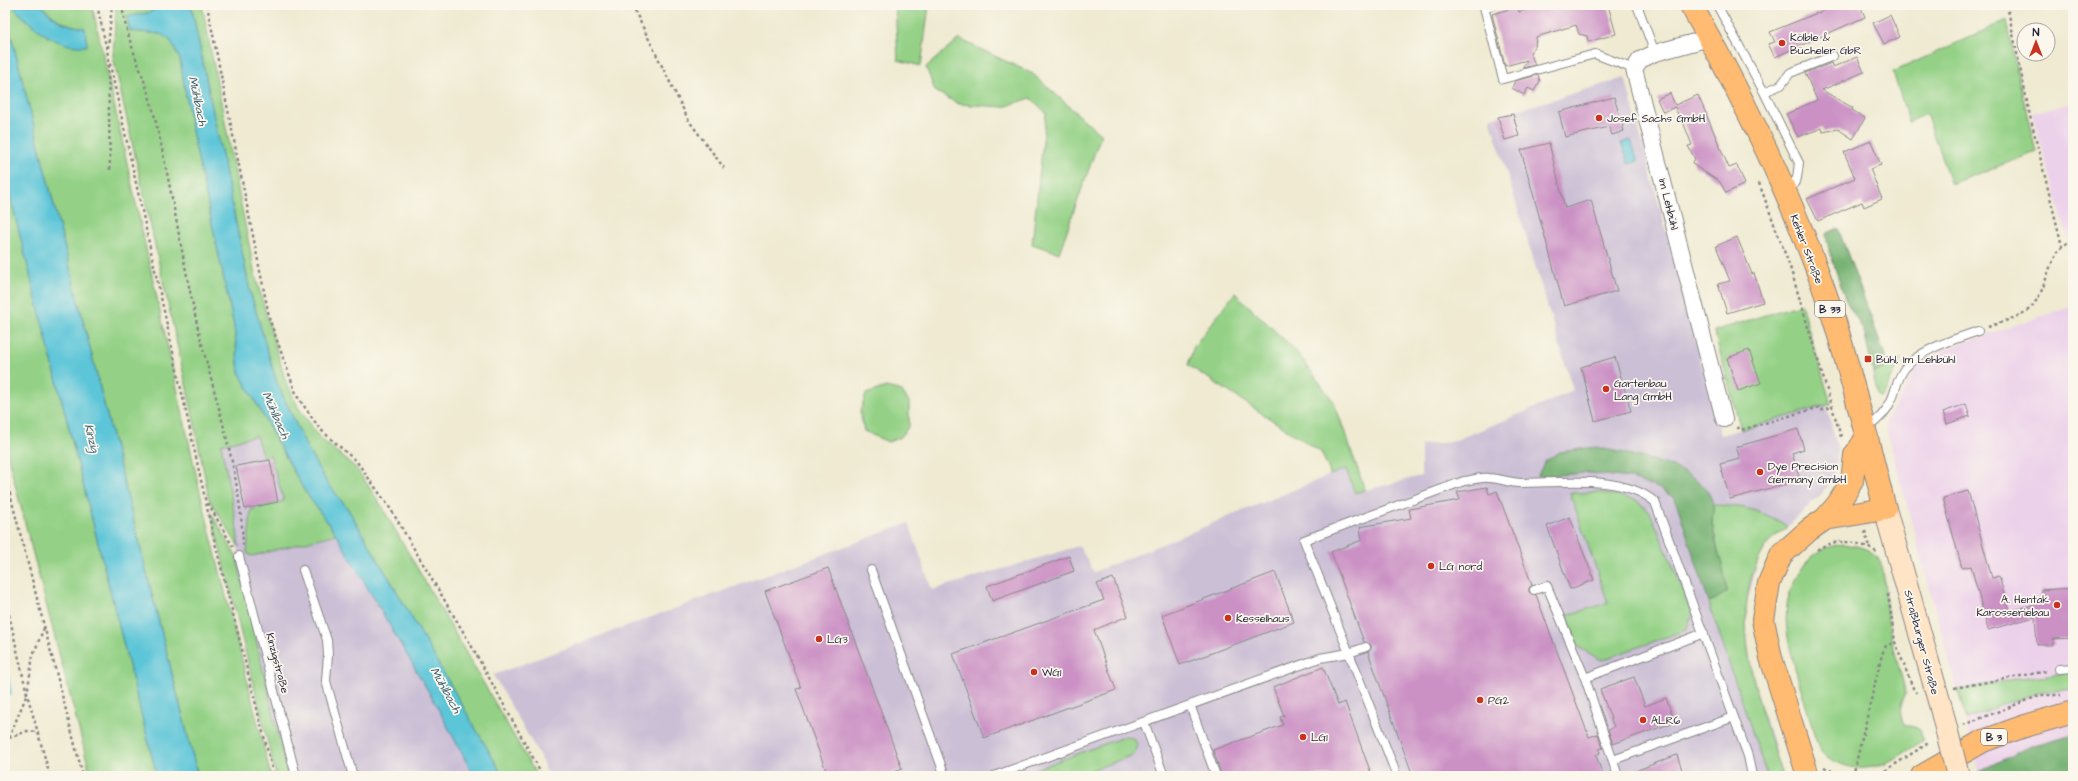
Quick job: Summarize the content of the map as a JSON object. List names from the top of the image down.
{
  "streets": {
    "main road": [
      "Kehler Straße",
      "B 33",
      "Straßburger Straße",
      "B 3"
    ],
    "street": ["Im Lehbühl"],
    "lane": ["Kinzigstraße"]
  },
  "crossings": [
    ["Kehler Straße", "Straßburger Straße"]
  ],
  "water": ["Mühlbach", "Kinzig"],
  "places": {
    "other": [
      "Kölble & Bücheler GbR",
      "Josef Sachs GmbH",
      "Gartenbau Lang GmbH",
      "Dye Precision Germany GmbH",
      "LG nord",
      "A. Hentak Karosseriebau",
      "Kesselhaus",
      "LG3",
      "WG1",
      "PG2",
      "ALR6",
      "LG1"
    ],
    "transit": ["Bühl, Im Lehbühl"]
  },
  "north": "top"
}
